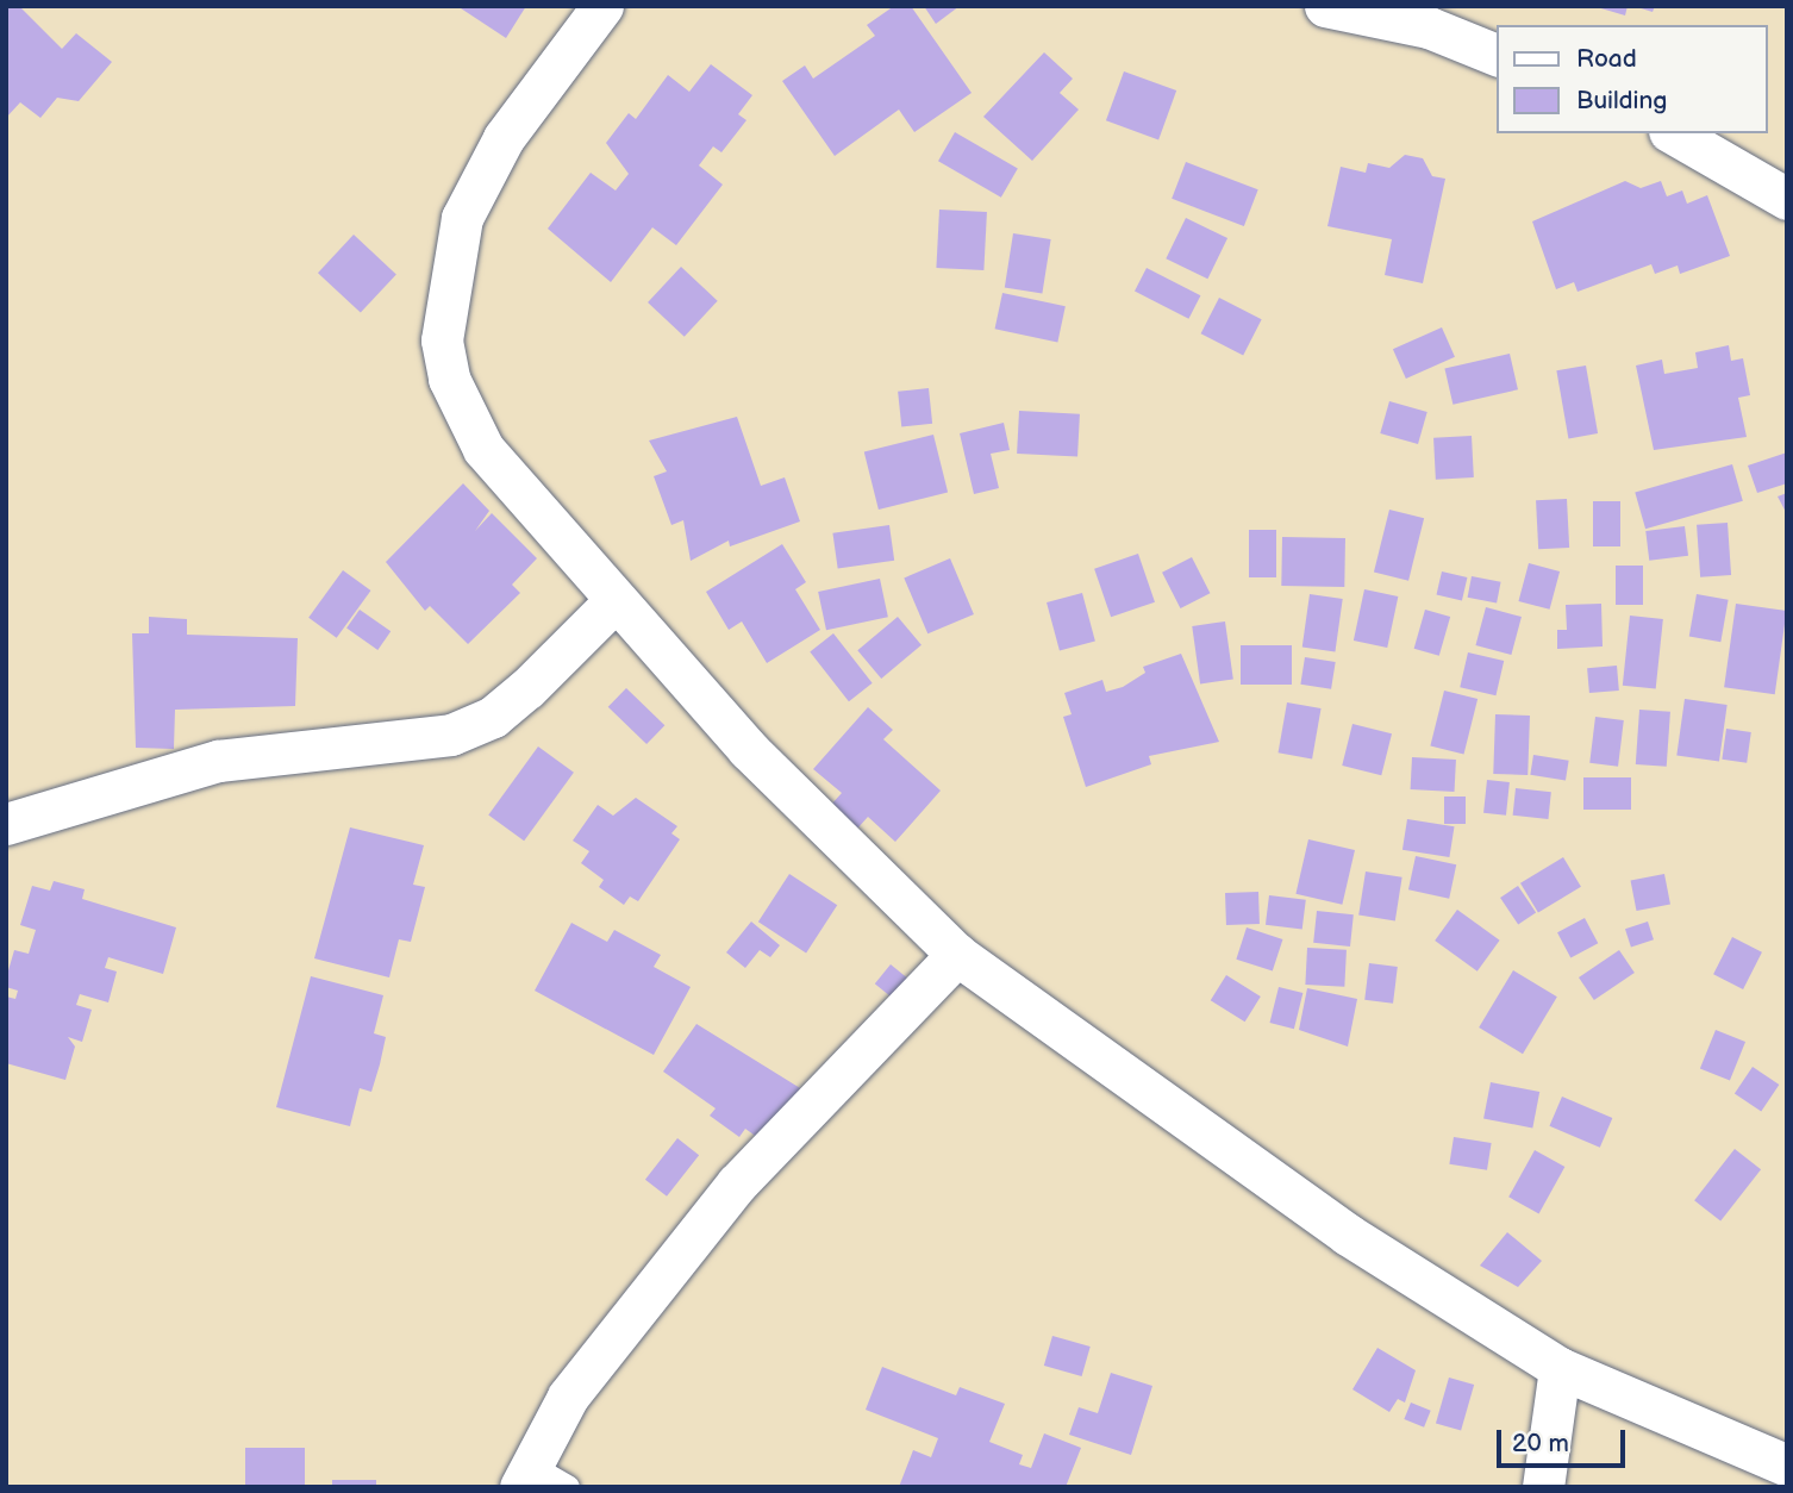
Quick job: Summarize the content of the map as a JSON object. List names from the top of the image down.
{
  "legend": ["Road", "Building"],
  "scale_bar": "20 m"
}
